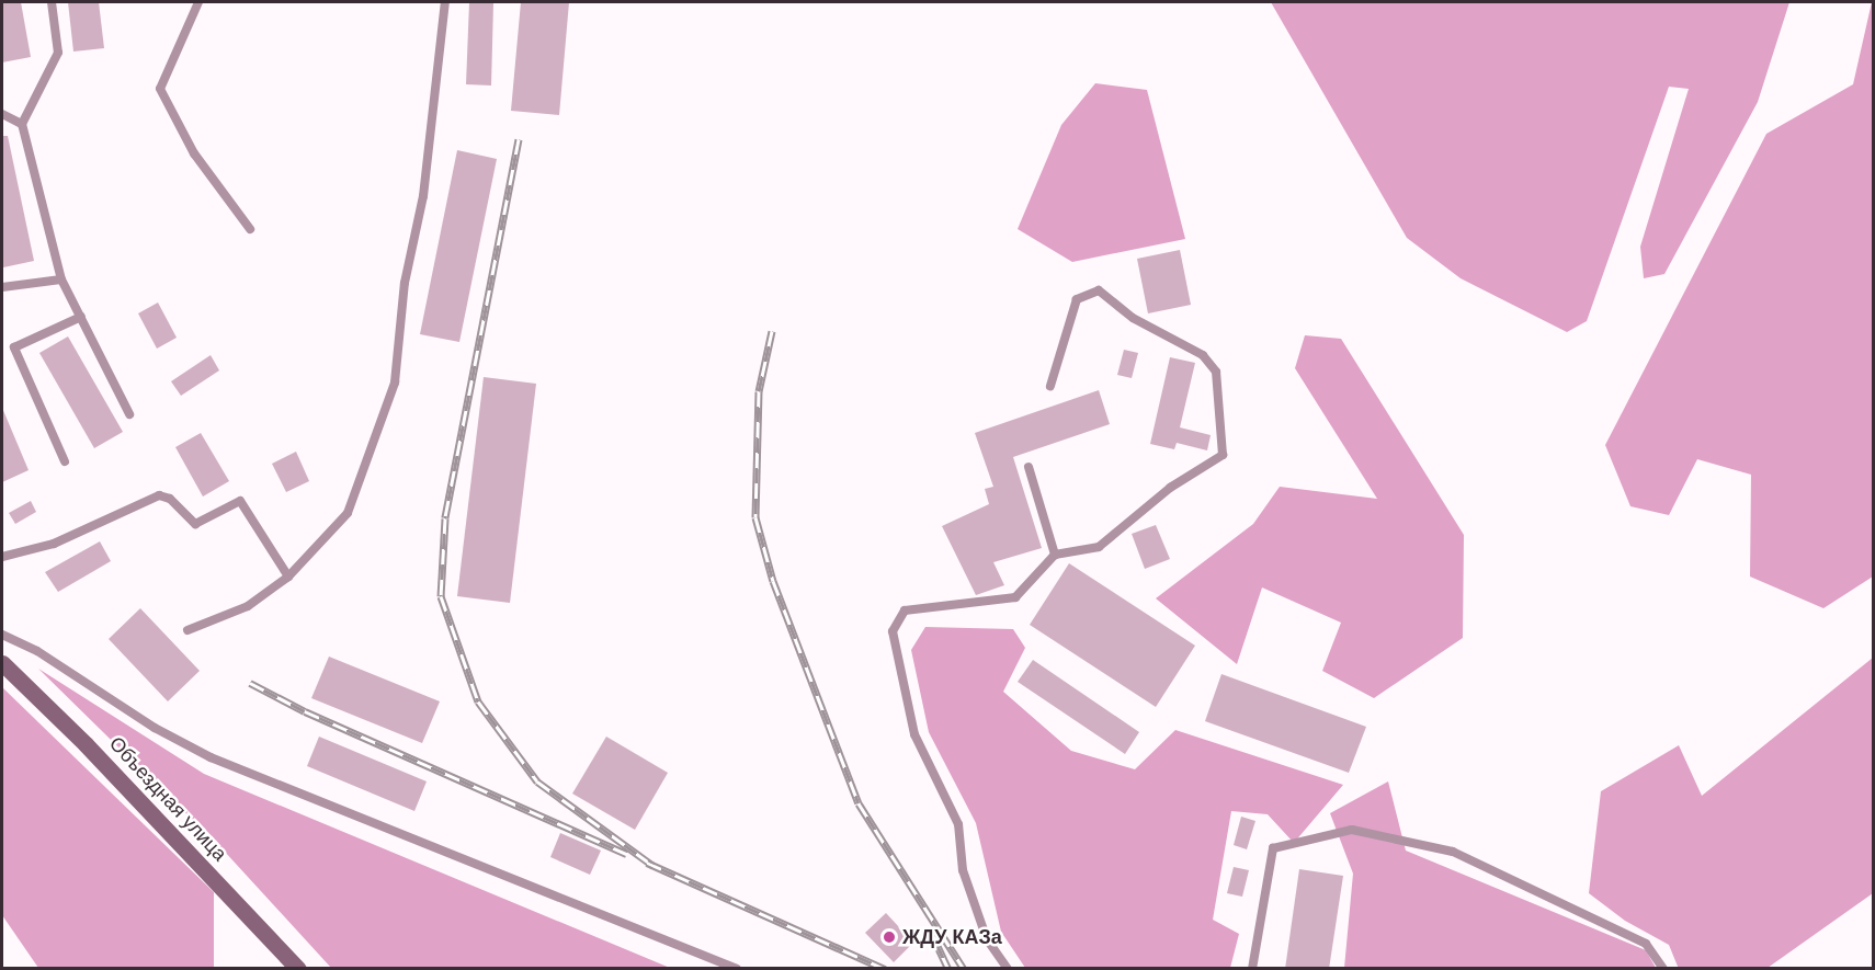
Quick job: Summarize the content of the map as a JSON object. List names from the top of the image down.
{
  "streets": {
    "main road": ["Объездная улица"]
  },
  "places": ["ЖДУ КАЗа"]
}
